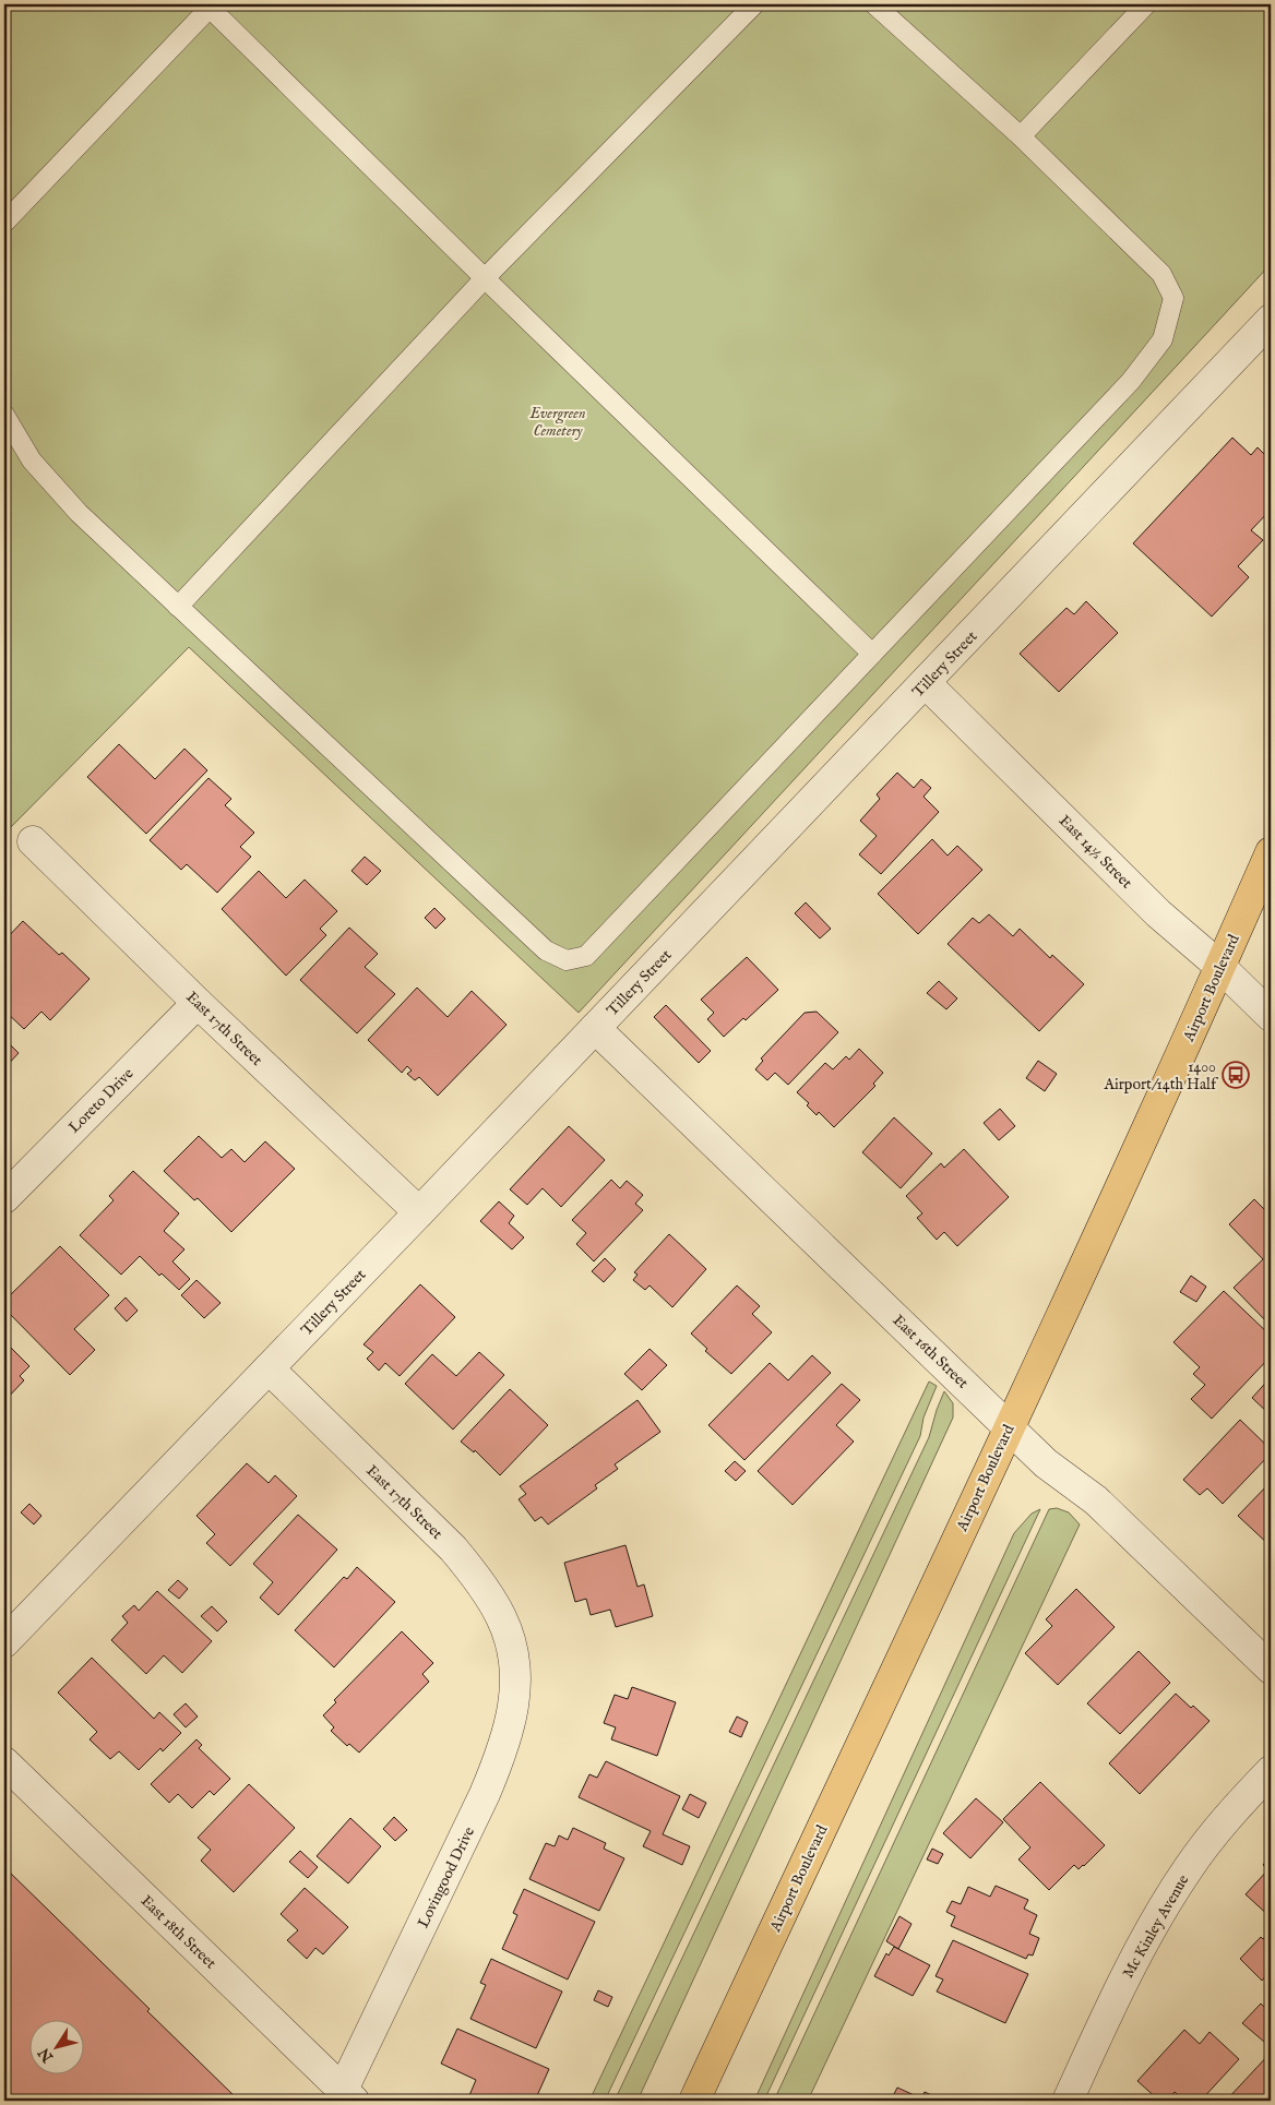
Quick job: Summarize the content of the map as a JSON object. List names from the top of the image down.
{
  "streets": {
    "main road": ["Airport Boulevard"],
    "street": [
      "Tillery Street",
      "East 14½ Street",
      "East 17th Street",
      "Loreto Drive",
      "East 16th Street",
      "Lovingood Drive",
      "Mc Kinley Avenue",
      "East 18th Street"
    ]
  },
  "crossings": [
    ["Tillery Street", "East 14½ Street"],
    ["Tillery Street", "East 17th Street"],
    ["Tillery Street", "East 16th Street"],
    ["East 14½ Street", "Airport Boulevard"],
    ["Airport Boulevard", "East 16th Street"],
    ["East 17th Street", "Loreto Drive"],
    ["East 17th Street", "Lovingood Drive"],
    ["Lovingood Drive", "East 18th Street"]
  ],
  "parks": ["Evergreen Cemetery"],
  "places": {
    "bus stop": ["1400 Airport/14th Half"]
  },
  "north": "bottom left"
}
